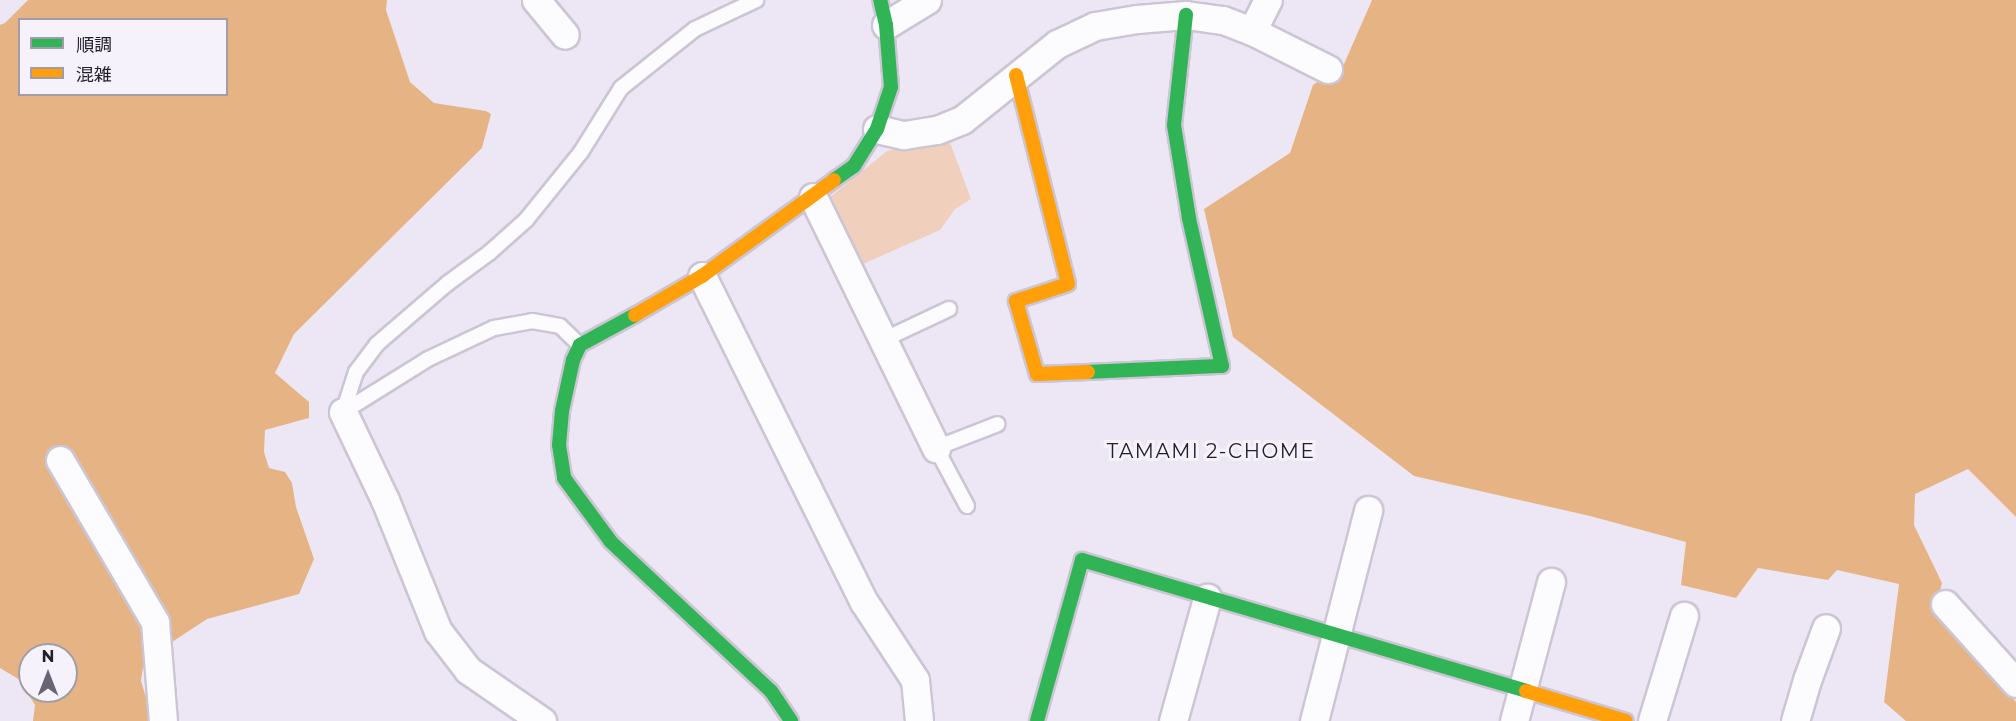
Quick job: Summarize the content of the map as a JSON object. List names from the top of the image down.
{
  "districts": ["TAMAMI 2-CHOME"],
  "legend": ["順調", "混雑"],
  "north": "top"
}
